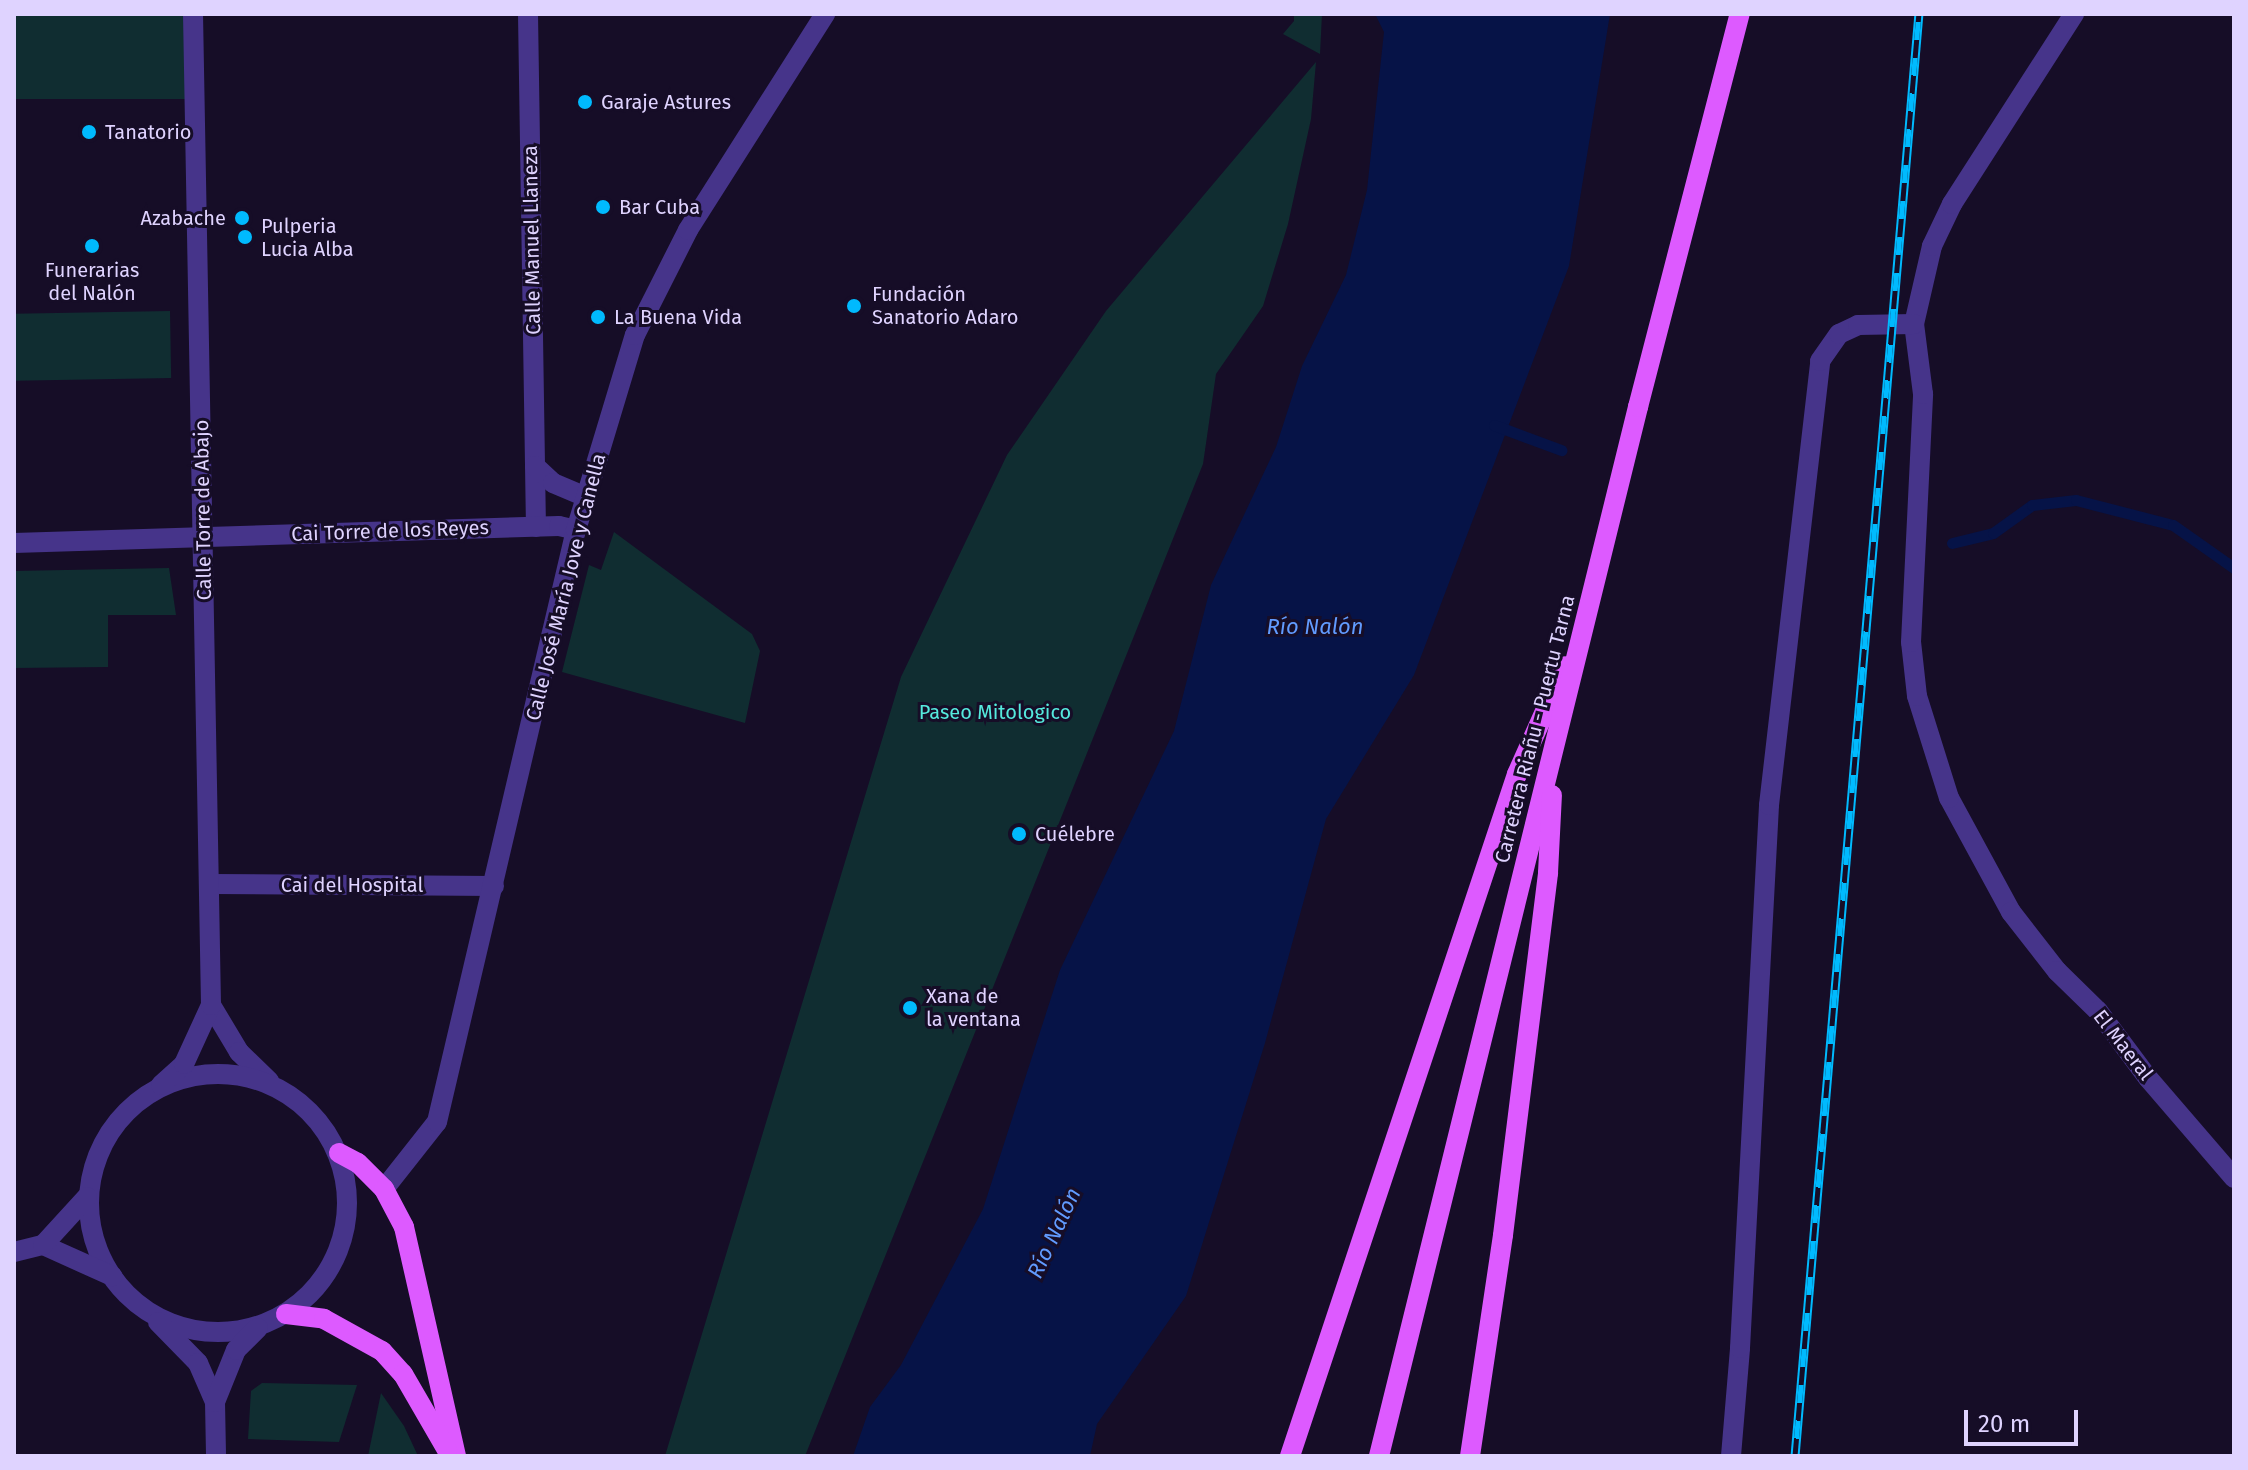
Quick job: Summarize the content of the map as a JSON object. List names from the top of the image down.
{
  "streets": {
    "main road": ["Carretera Riañu - Puertu Tarna"],
    "street": [
      "Calle Manuel Llaneza",
      "Calle Torre de Abajo",
      "Cai Torre de los Reyes",
      "Calle José María Jove y Canella",
      "Cai del Hospital",
      "El Maeral"
    ]
  },
  "crossings": [
    ["Calle Manuel Llaneza", "Cai Torre de los Reyes"],
    ["Calle Torre de Abajo", "Cai Torre de los Reyes"],
    ["Calle Torre de Abajo", "Cai del Hospital"],
    ["Cai Torre de los Reyes", "Calle José María Jove y Canella"],
    ["Calle José María Jove y Canella", "Cai del Hospital"]
  ],
  "water": ["Río Nalón"],
  "parks": ["Paseo Mitologico"],
  "places": [
    "Garaje Astures",
    "Tanatorio",
    "Bar Cuba",
    "Azabache",
    "Pulperia Lucia Alba",
    "Funerarias del Nalón",
    "Fundación Sanatorio Adaro",
    "La Buena Vida",
    "Cuélebre",
    "Xana de la ventana"
  ],
  "scale_bar": "20 m"
}
